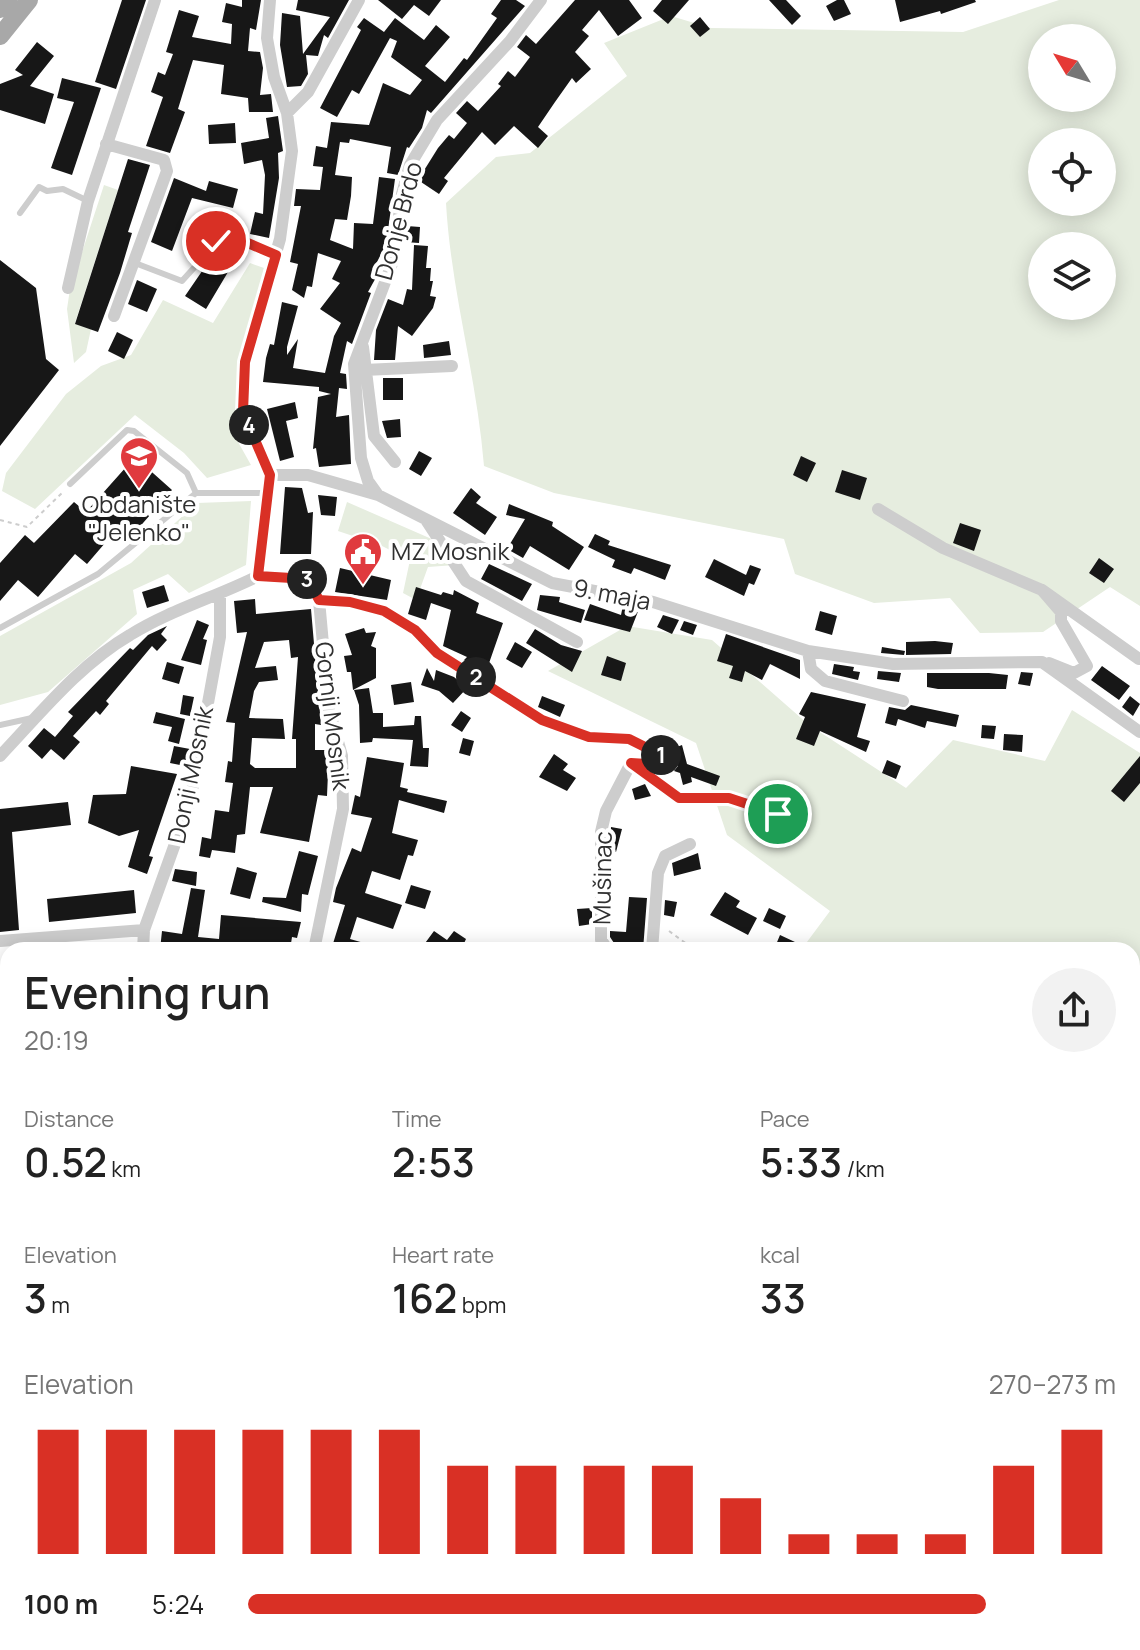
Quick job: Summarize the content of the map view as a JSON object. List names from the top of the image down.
{
  "streets": {
    "street": [
      "Donje Brdo",
      "9. maja",
      "Gornji Mosnik",
      "Donji Mosnik",
      "Mušinac"
    ]
  },
  "crossings": [
    ["Donje Brdo", "9. maja"]
  ],
  "places": {
    "school or university": ["Obdanište \"Jelenko\""],
    "public building": ["MZ Mosnik"]
  },
  "north": "top left",
  "page": {
    "pins": [
      "4",
      "3",
      "2",
      "1"
    ],
    "heading": ["Evening run", "20:19"],
    "stats": [
      ["Distance", "0.52 km"],
      ["Time", "2:53"],
      ["Pace", "5:33 /km"],
      ["Elevation", "3 m"],
      ["Heart rate", "162 bpm"],
      ["kcal", "33"]
    ],
    "chart": ["Elevation", "270–273 m"],
    "list": [
      {
        "name": "100 m",
        "note": "5:24"
      }
    ]
  }
}
